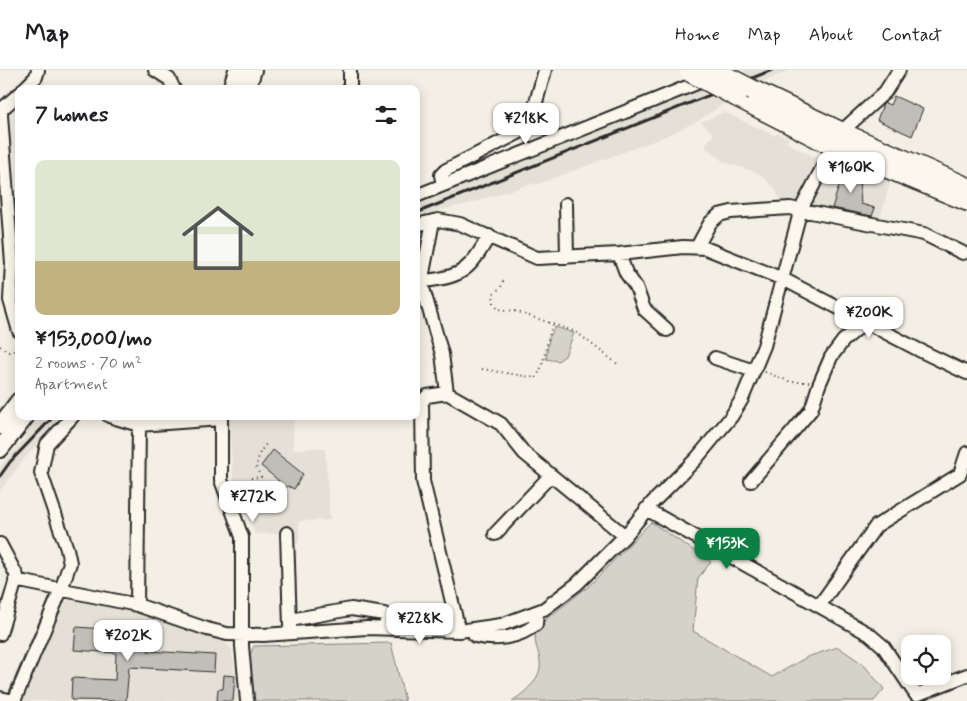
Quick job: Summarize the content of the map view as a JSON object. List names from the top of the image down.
{
  "page": {
    "header": "Map",
    "nav": [
      "Home",
      "Map",
      "About",
      "Contact"
    ],
    "heading": "7 homes",
    "price": [
      "¥218K",
      "¥160K",
      "¥200K",
      "¥272K",
      "¥153K",
      "¥228K",
      "¥202K"
    ],
    "list": [
      {
        "name": "¥153,000/mo",
        "note": "2 rooms · 70 m² · Apartment"
      }
    ]
  }
}
